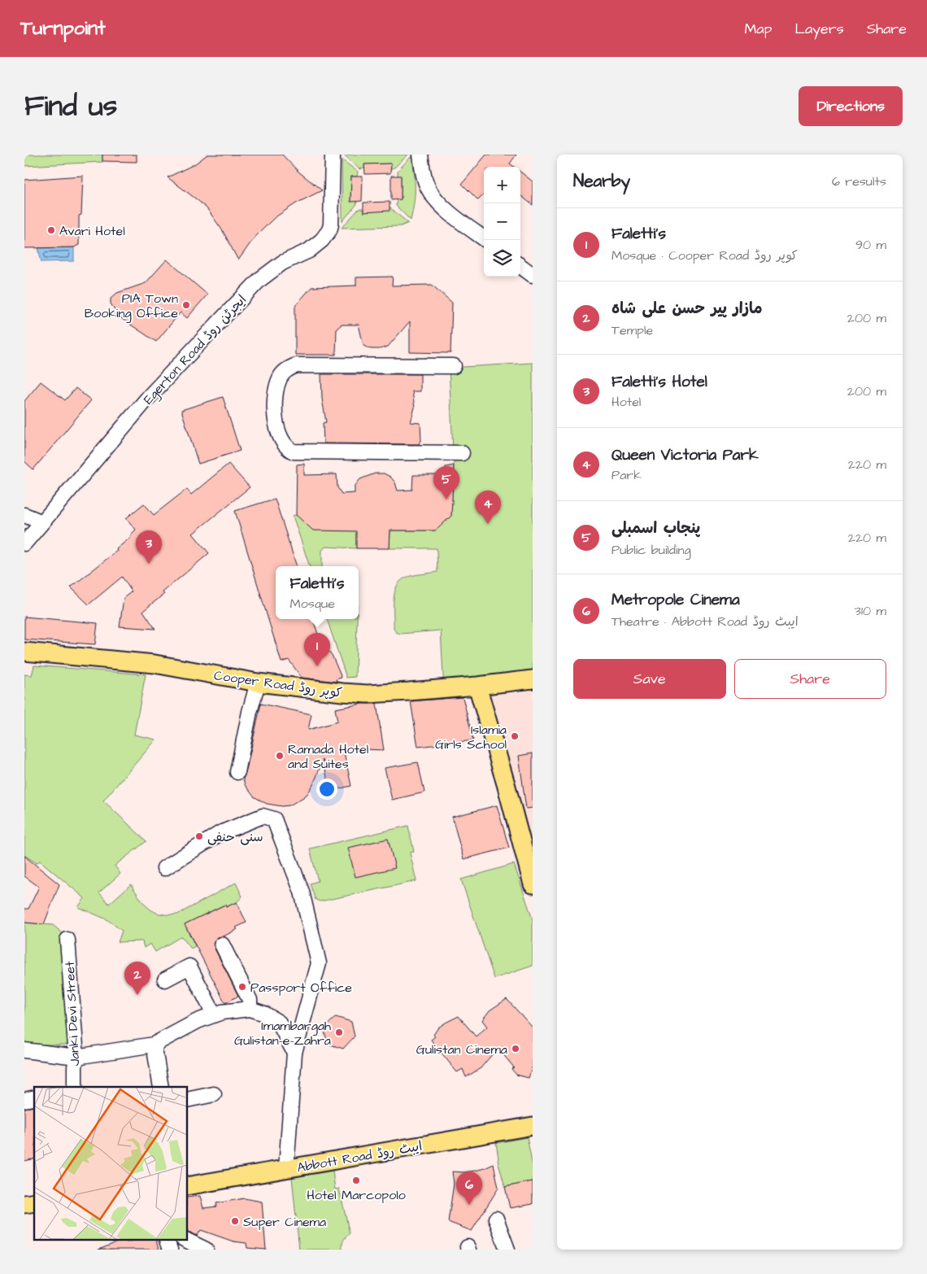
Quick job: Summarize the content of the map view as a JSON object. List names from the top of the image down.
{
  "streets": {
    "main road": ["Cooper Road کوپر روڈ", "Abbott Road ایبٹ روڈ"],
    "street": ["Egerton Road ایجرٹن روڈ", "Janki Devi Street"]
  },
  "places": [
    "Avari Hotel",
    "PIA Town Booking Office",
    "Islamia Girls School",
    "Ramada Hotel and Suites",
    "سنی حنفی",
    "Passport Office",
    "Imambargah Gulistan-e-Zahra",
    "Gulistan Cinema",
    "Hotel Marcopolo",
    "Super Cinema"
  ],
  "page": {
    "header": "Turnpoint",
    "nav": ["Map", "Layers", "Share"],
    "title": "Find us",
    "buttons": [
      "Directions",
      ["Save", "Share"]
    ],
    "heading": ["Nearby", "6 results"],
    "map_buttons": ["+", "−"],
    "list": [
      {
        "mark": "1",
        "name": "Faletti's",
        "note": "Mosque · Cooper Road کوپر روڈ",
        "value": "90 m"
      },
      {
        "mark": "2",
        "name": "مازار پیر حسن علی شاہ",
        "note": "Temple",
        "value": "200 m"
      },
      {
        "mark": "3",
        "name": "Faletti's Hotel",
        "note": "Hotel",
        "value": "200 m"
      },
      {
        "mark": "4",
        "name": "Queen Victoria Park",
        "note": "Park",
        "value": "220 m"
      },
      {
        "mark": "5",
        "name": "پنجاب اسمبلی",
        "note": "Public building",
        "value": "220 m"
      },
      {
        "mark": "6",
        "name": "Metropole Cinema",
        "note": "Theatre · Abbott Road ایبٹ روڈ",
        "value": "310 m"
      }
    ],
    "pins": [
      "5",
      "4",
      "3",
      "1",
      "2",
      "6"
    ],
    "popup": ["Faletti's", "Mosque"]
  }
}
